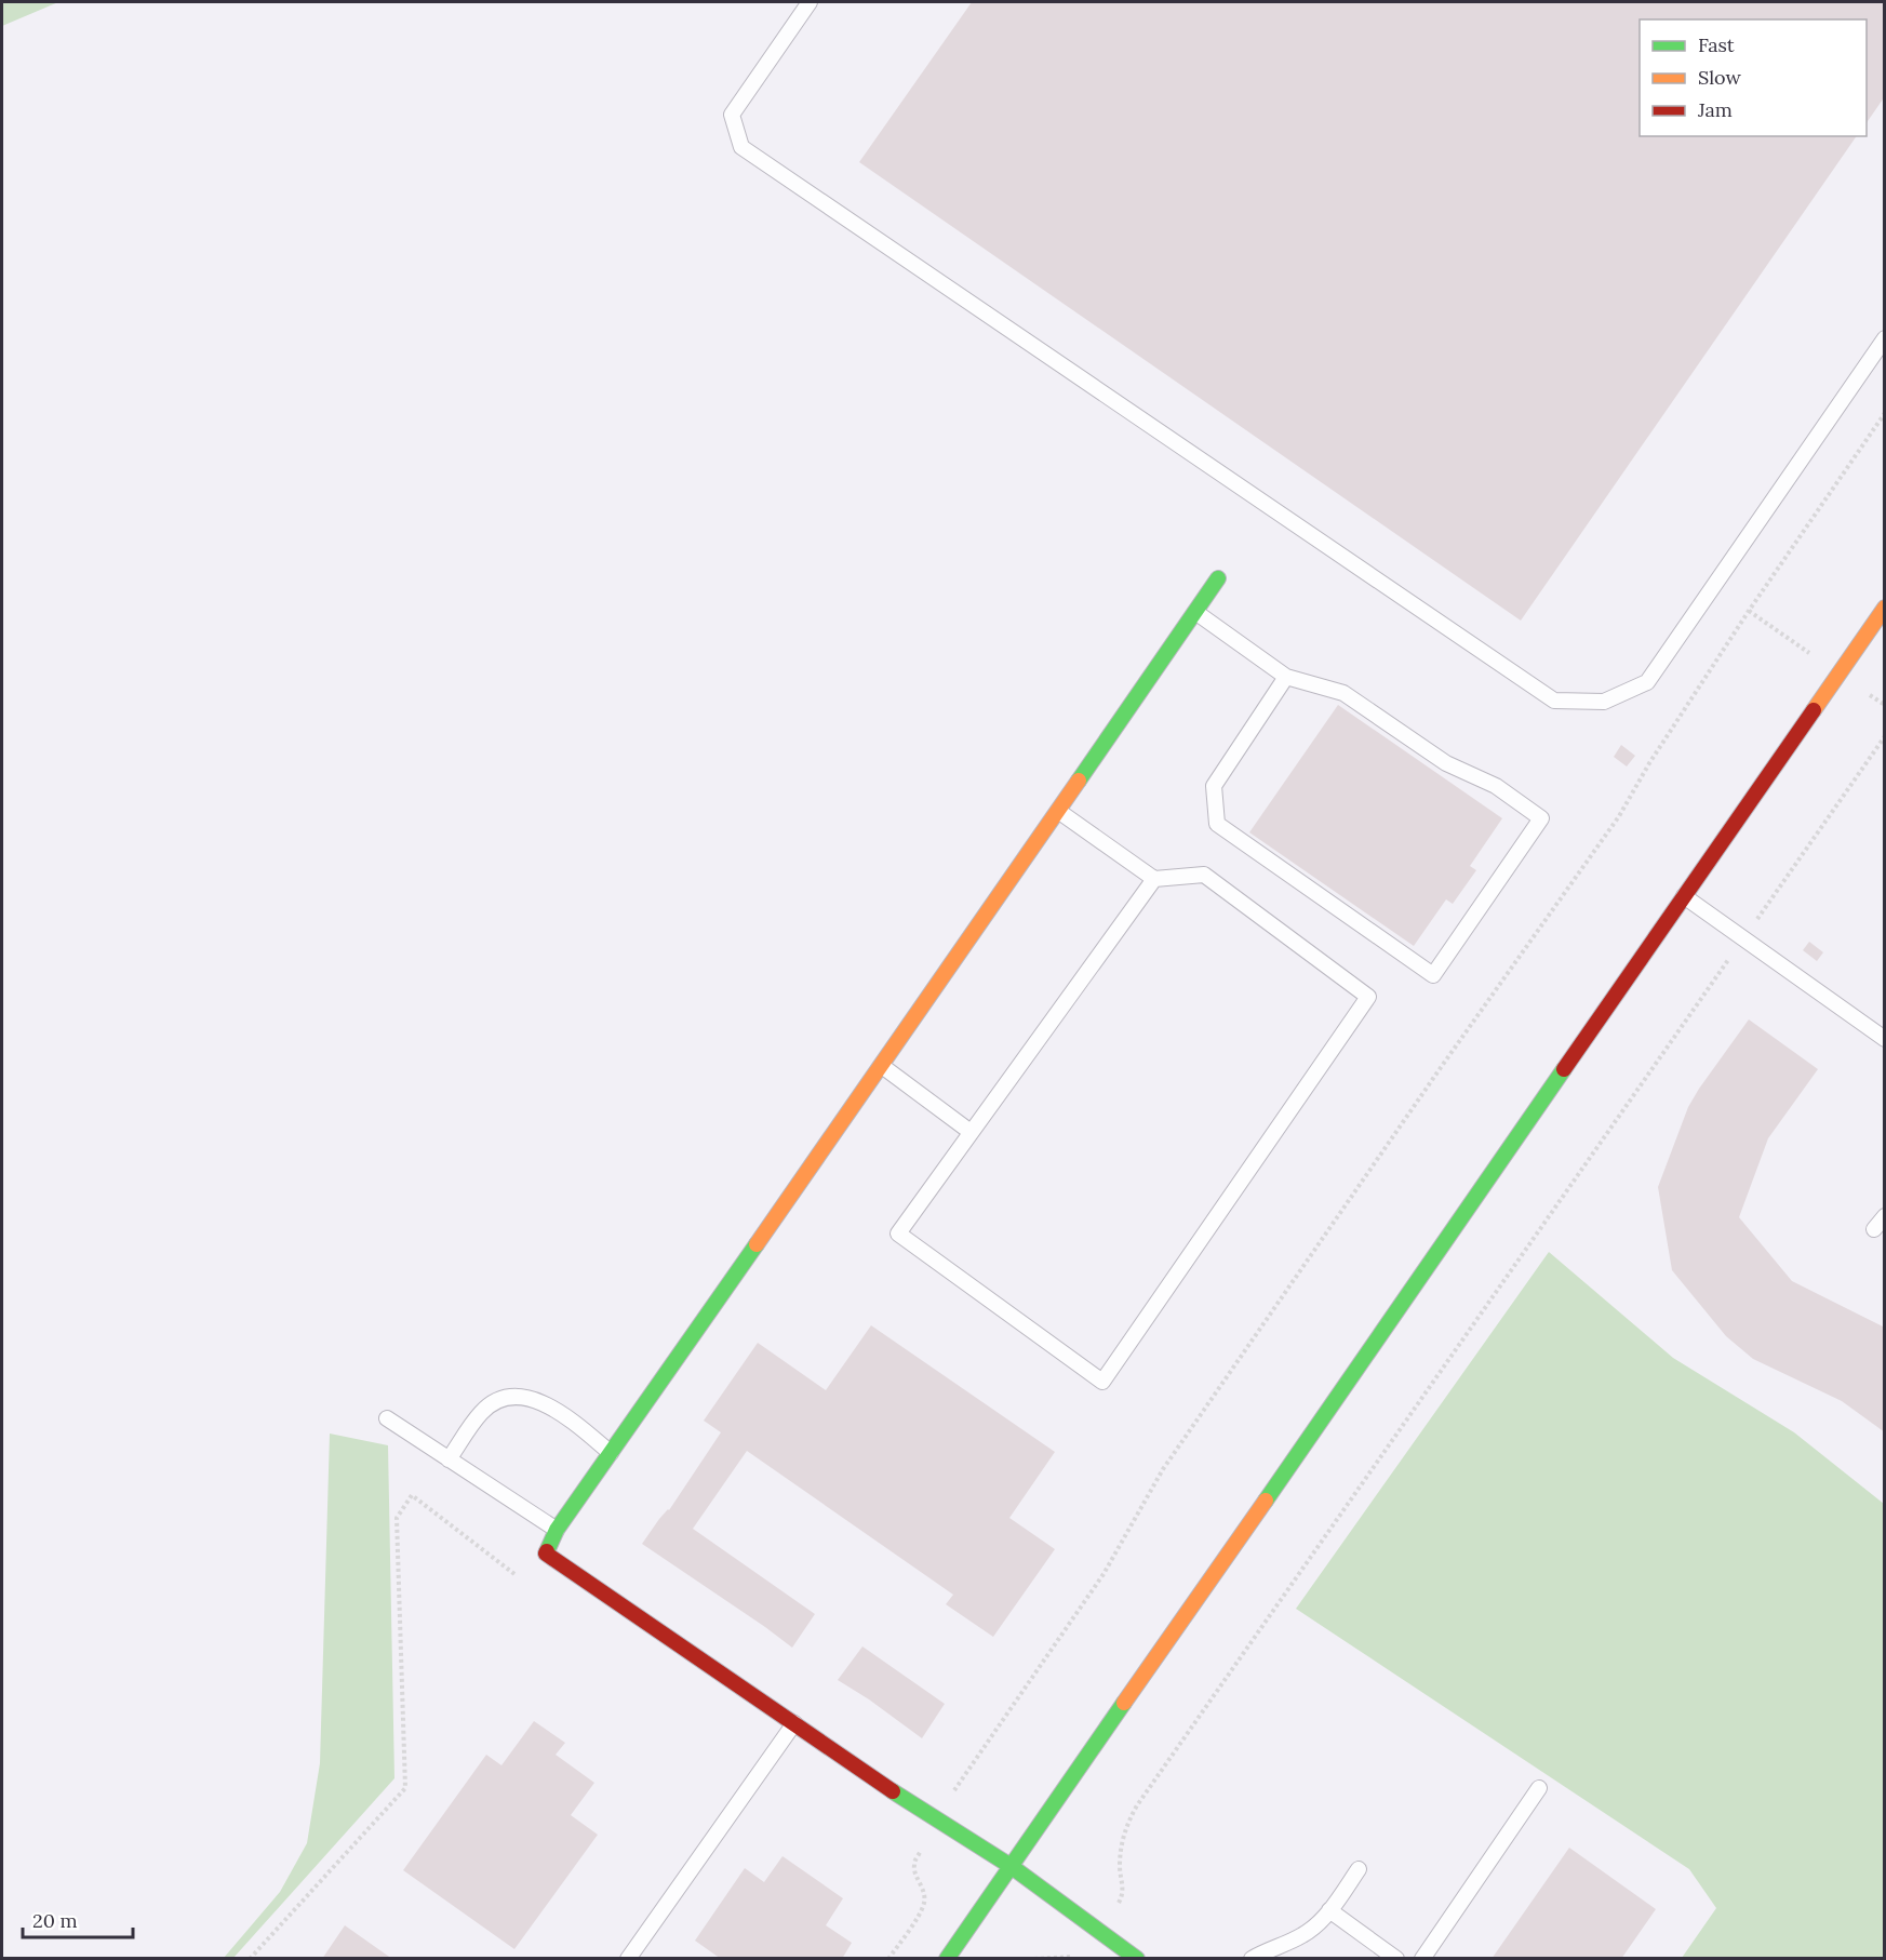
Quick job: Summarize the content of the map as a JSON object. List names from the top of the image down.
{
  "legend": ["Fast", "Slow", "Jam"],
  "scale_bar": "20 m"
}
